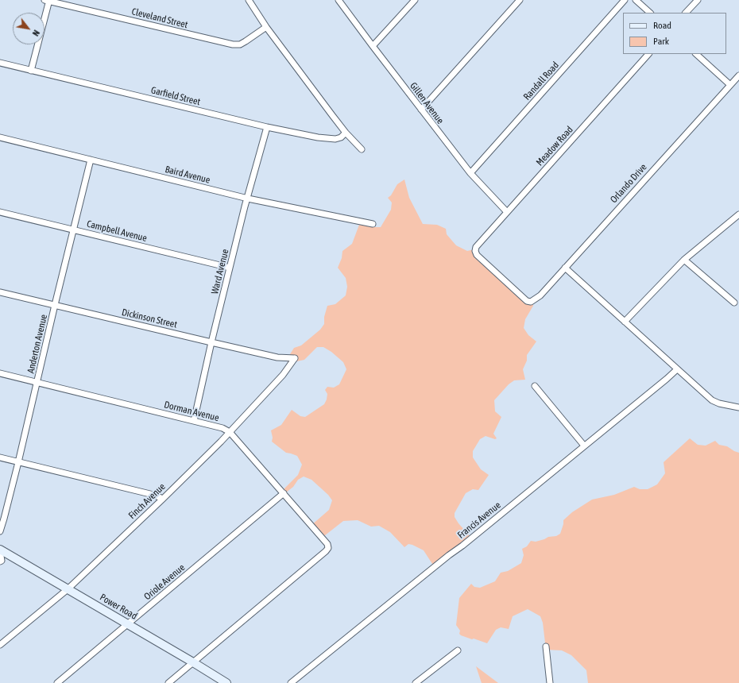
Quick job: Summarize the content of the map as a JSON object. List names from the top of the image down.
{
  "streets": {
    "main road": ["Power Road"],
    "street": [
      "Cleveland Street",
      "Randall Road",
      "Garfield Street",
      "Gillen Avenue",
      "Meadow Road",
      "Baird Avenue",
      "Orlando Drive",
      "Campbell Avenue",
      "Ward Avenue",
      "Dickinson Street",
      "Anderton Avenue",
      "Dorman Avenue",
      "Finch Avenue",
      "Francis Avenue",
      "Oriole Avenue"
    ]
  },
  "crossings": [
    ["Randall Road", "Gillen Avenue"],
    ["Garfield Street", "Ward Avenue"],
    ["Gillen Avenue", "Meadow Road"],
    ["Meadow Road", "Orlando Drive"],
    ["Baird Avenue", "Ward Avenue"],
    ["Baird Avenue", "Anderton Avenue"],
    ["Campbell Avenue", "Ward Avenue"],
    ["Campbell Avenue", "Anderton Avenue"],
    ["Ward Avenue", "Dickinson Street"],
    ["Ward Avenue", "Dorman Avenue"],
    ["Dickinson Street", "Anderton Avenue"],
    ["Dickinson Street", "Finch Avenue"],
    ["Anderton Avenue", "Dorman Avenue"],
    ["Dorman Avenue", "Finch Avenue"],
    ["Dorman Avenue", "Oriole Avenue"],
    ["Dorman Avenue", "Power Road"],
    ["Finch Avenue", "Power Road"],
    ["Oriole Avenue", "Power Road"]
  ],
  "legend": ["Road", "Park"],
  "north": "bottom right"
}
